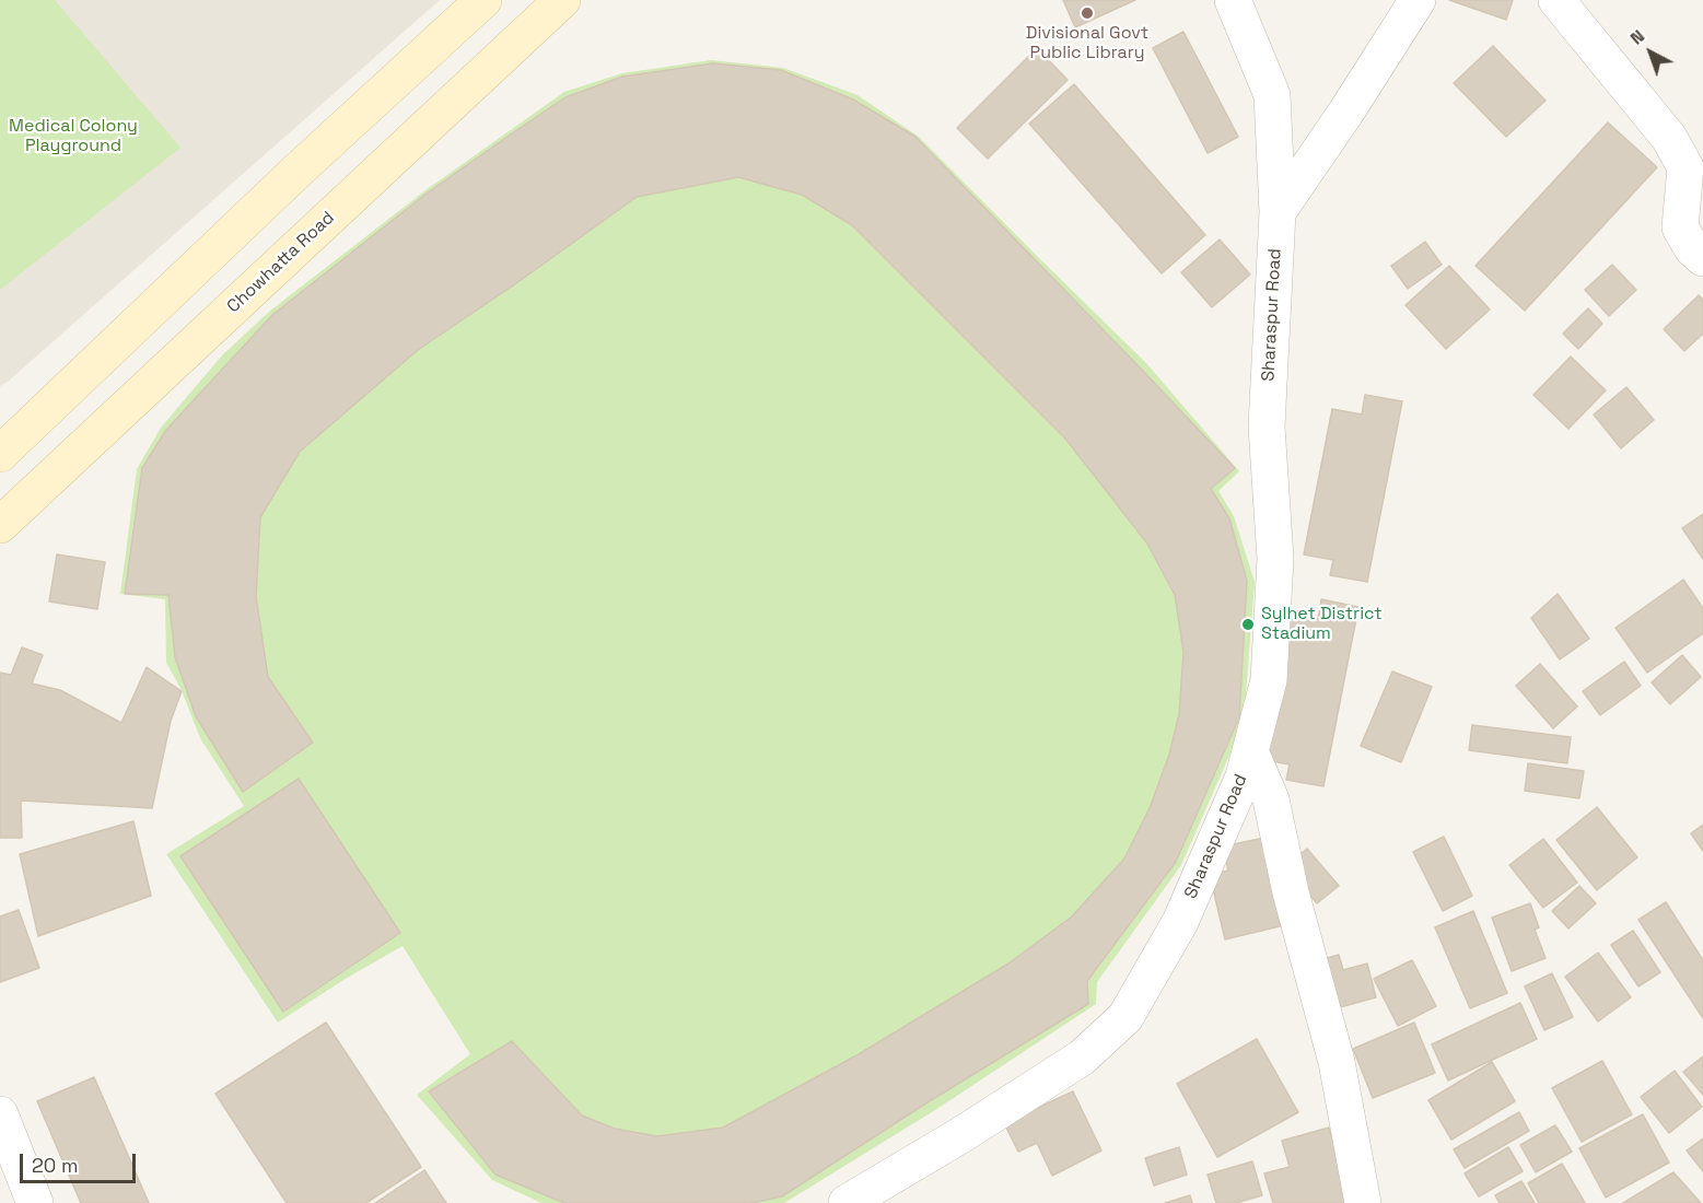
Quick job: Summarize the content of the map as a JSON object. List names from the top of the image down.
{
  "streets": {
    "main road": ["Chowhatta Road"],
    "street": ["Sharaspur Road"]
  },
  "parks": ["Medical Colony Playground"],
  "places": ["Divisional Govt Public Library", "Sylhet District Stadium"],
  "scale_bar": "20 m",
  "north": "top left"
}
